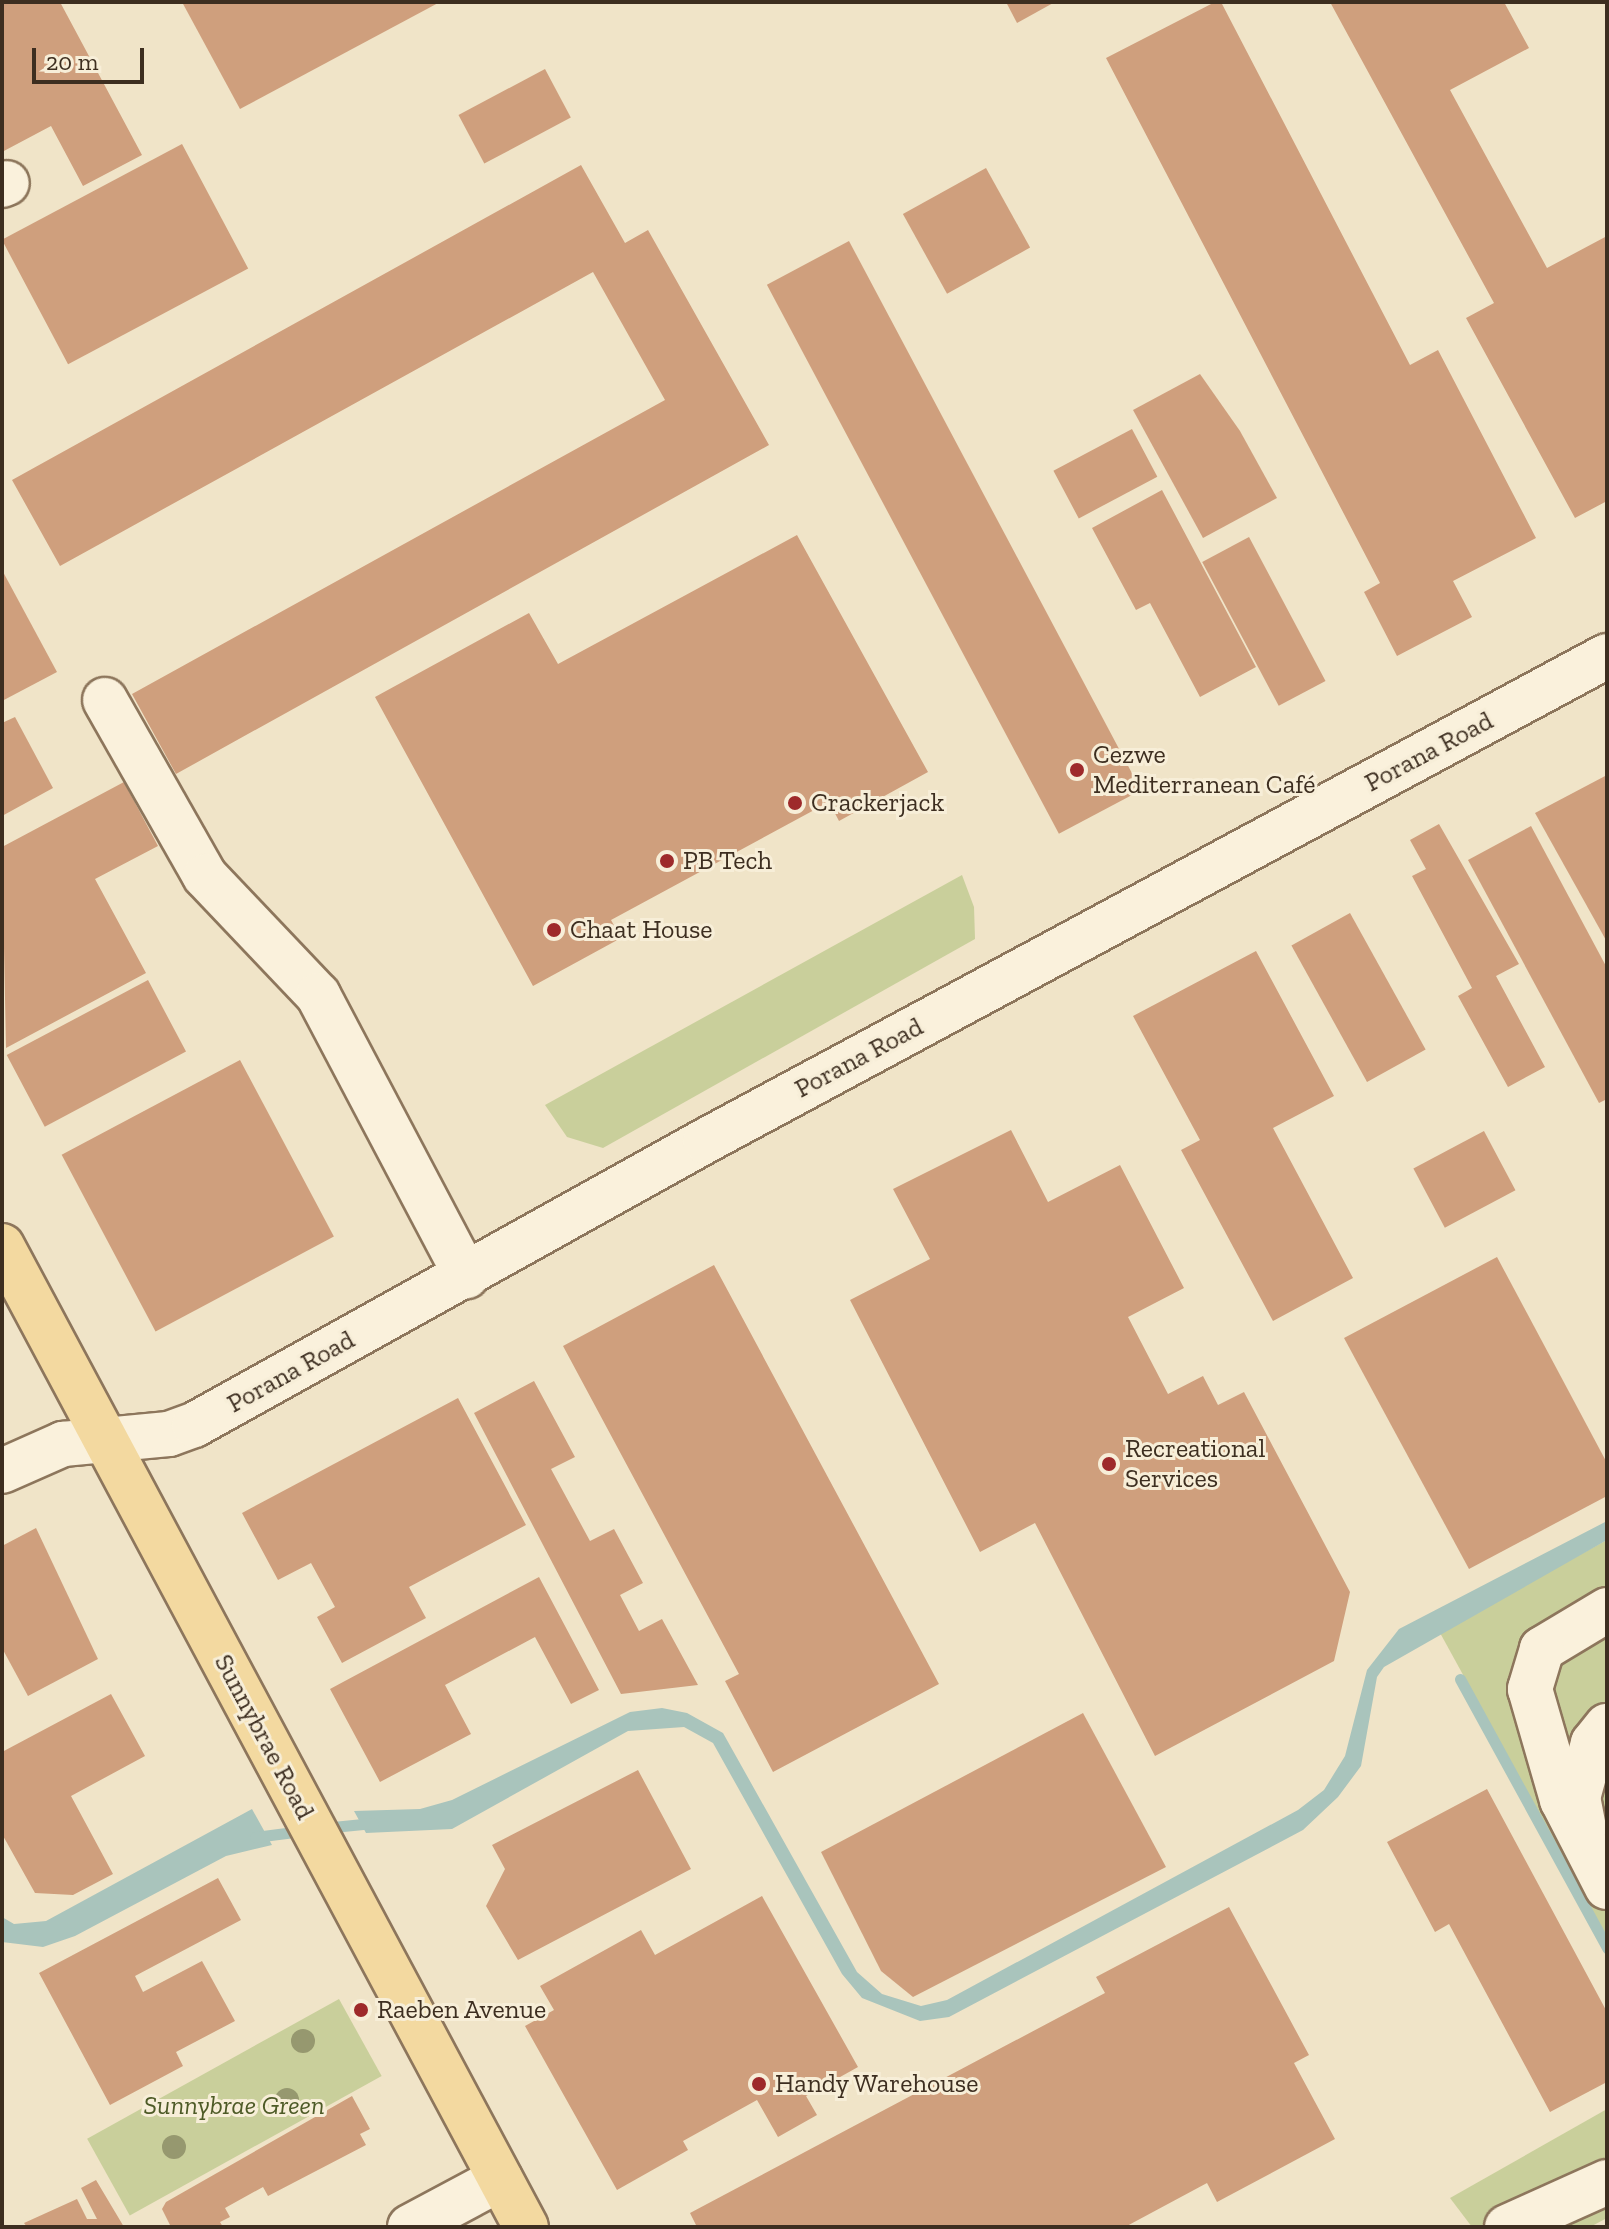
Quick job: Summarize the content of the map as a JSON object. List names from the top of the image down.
{
  "streets": {
    "main road": ["Sunnybrae Road"],
    "street": ["Porana Road"]
  },
  "crossings": [
    ["Porana Road", "Sunnybrae Road"]
  ],
  "parks": ["Sunnybrae Green"],
  "places": [
    "Cezwe Mediterranean Café",
    "Crackerjack",
    "PB Tech",
    "Chaat House",
    "Recreational Services",
    "Raeben Avenue",
    "Handy Warehouse"
  ],
  "scale_bar": "20 m"
}
